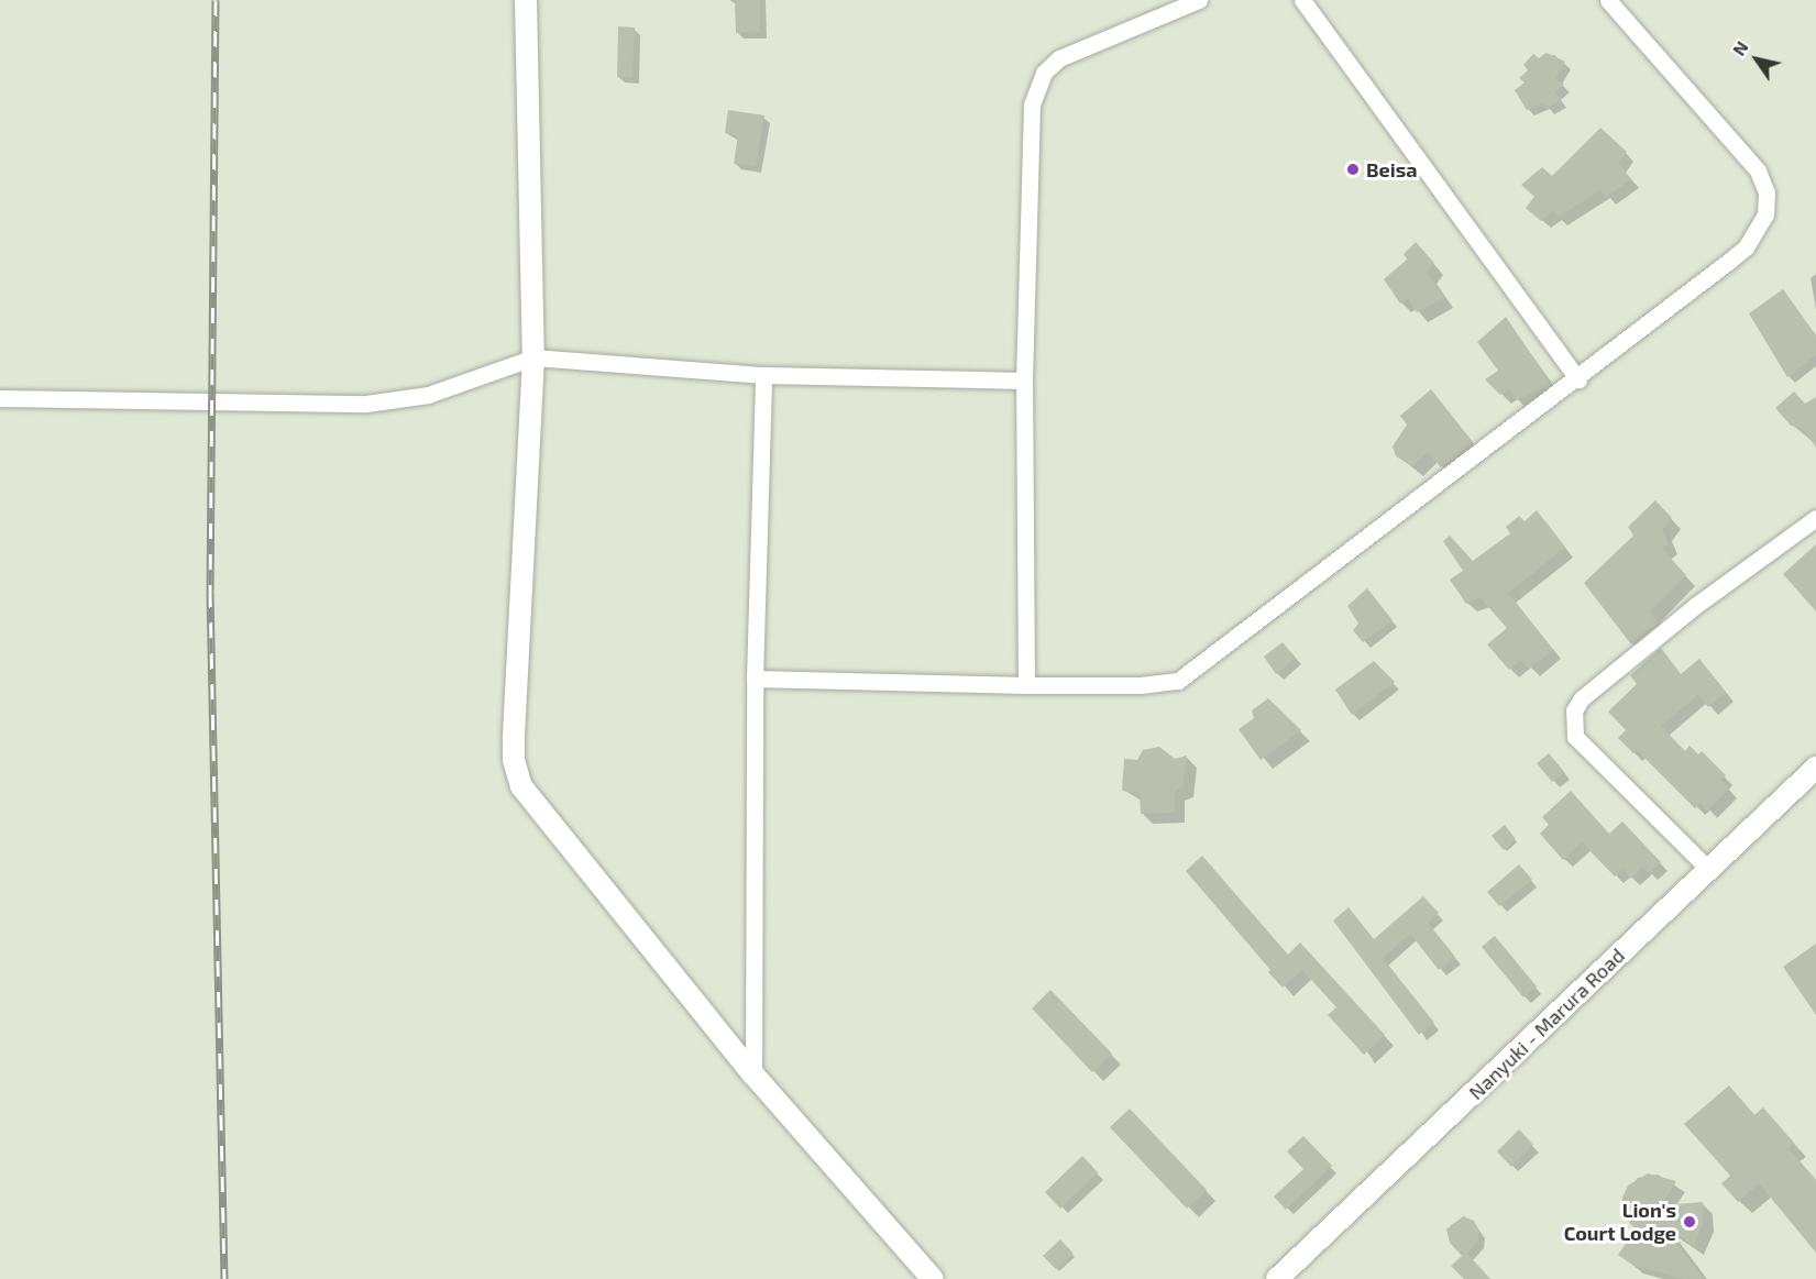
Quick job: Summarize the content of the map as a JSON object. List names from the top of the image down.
{
  "streets": {
    "street": ["Nanyuki - Marura Road"]
  },
  "places": ["Beisa", "Lion's Court Lodge"],
  "north": "top left"
}
